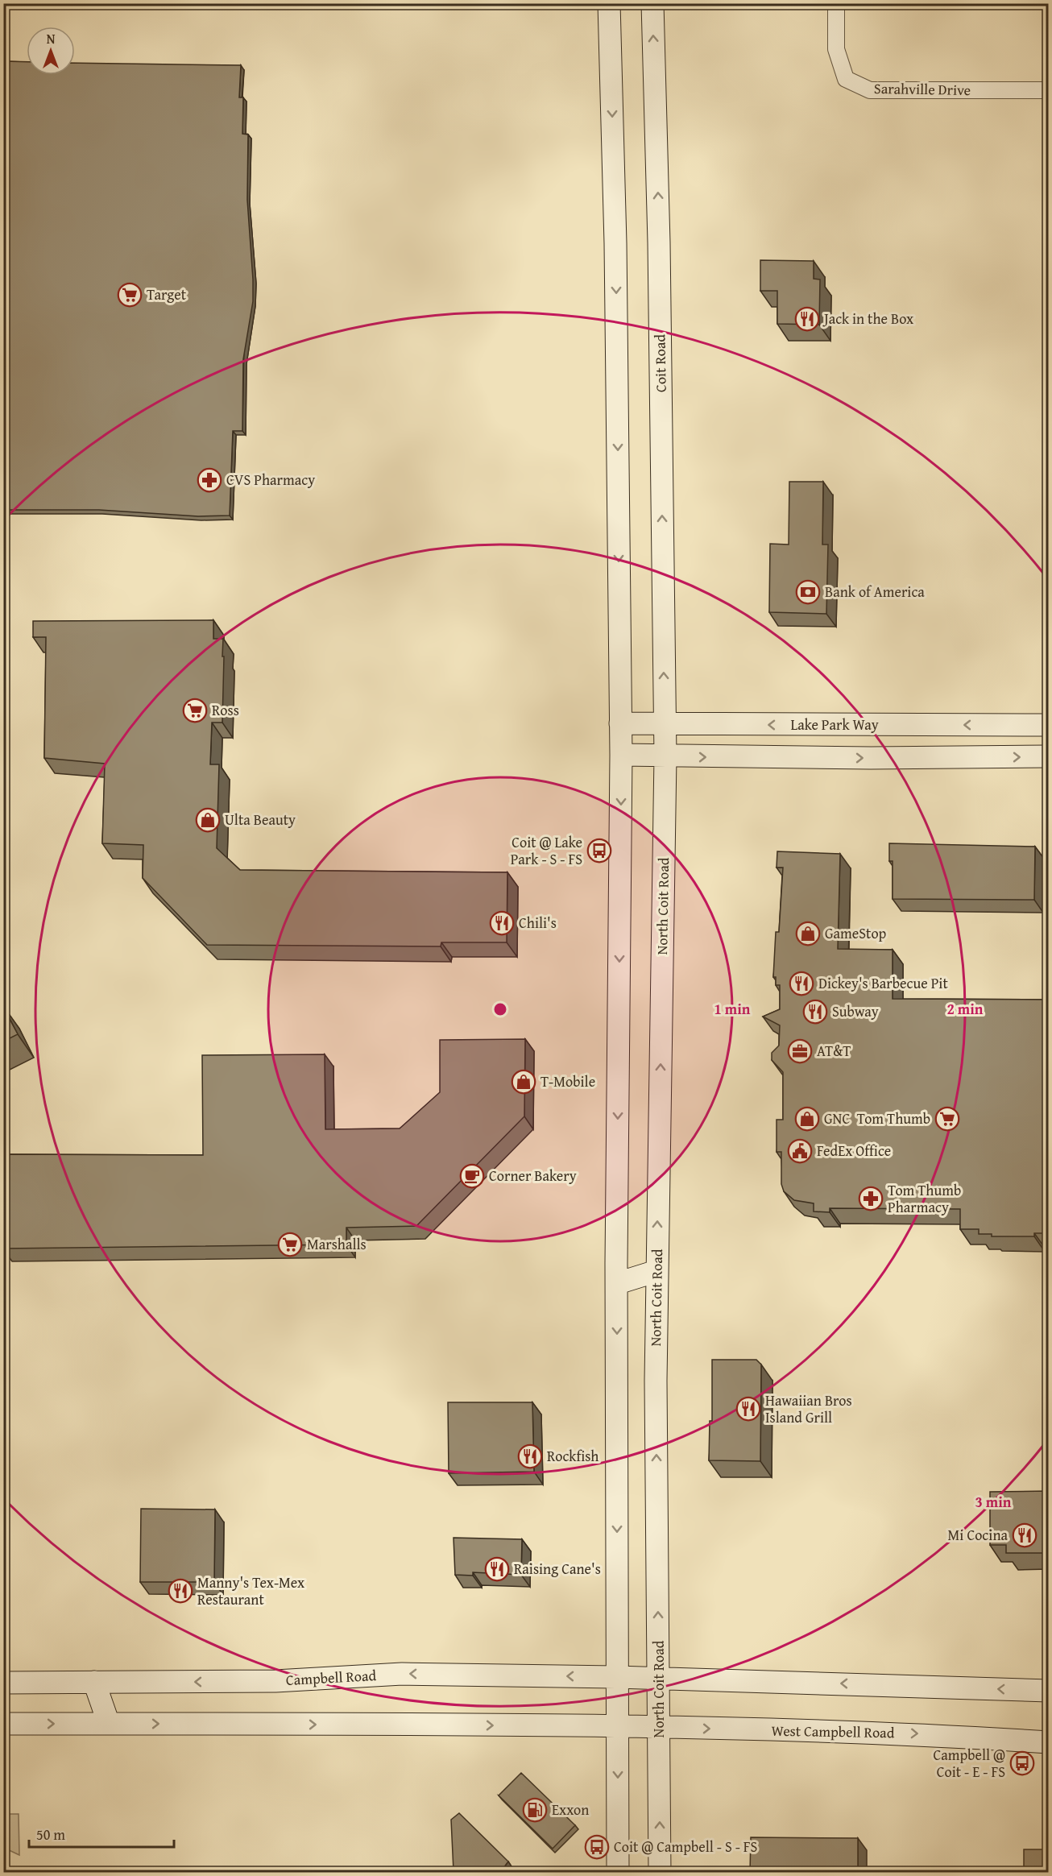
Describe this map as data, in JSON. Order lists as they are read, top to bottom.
{
  "streets": {
    "main road": [
      "Coit Road",
      "Lake Park Way",
      "North Coit Road",
      "Campbell Road",
      "West Campbell Road"
    ],
    "street": ["Sarahville Drive"]
  },
  "crossings": [
    ["Coit Road", "Lake Park Way"],
    ["Coit Road", "North Coit Road"],
    ["Lake Park Way", "North Coit Road"],
    ["North Coit Road", "Campbell Road"],
    ["North Coit Road", "West Campbell Road"]
  ],
  "places": {
    "supermarket": [
      "Target",
      "Ross",
      "Tom Thumb",
      "Marshalls"
    ],
    "restaurant": [
      "Jack in the Box",
      "Chili's",
      "Dickey's Barbecue Pit",
      "Subway",
      "Hawaiian Bros Island Grill",
      "Rockfish",
      "Mi Cocina",
      "Raising Cane's",
      "Manny's Tex-Mex Restaurant"
    ],
    "pharmacy": ["CVS Pharmacy", "Tom Thumb Pharmacy"],
    "bank": ["Bank of America"],
    "shop": [
      "Ulta Beauty",
      "GameStop",
      "T-Mobile",
      "GNC"
    ],
    "bus stop": ["Coit @ Lake Park - S - FS", "Campbell @ Coit - E - FS", "Coit @ Campbell - S - FS"],
    "office": ["AT&T"],
    "public building": ["FedEx Office"],
    "cafe": ["Corner Bakery"],
    "fuel station": ["Exxon"]
  },
  "scale_bar": "50 m",
  "north": "top",
  "rings": ["1 min", "2 min", "3 min"]
}
